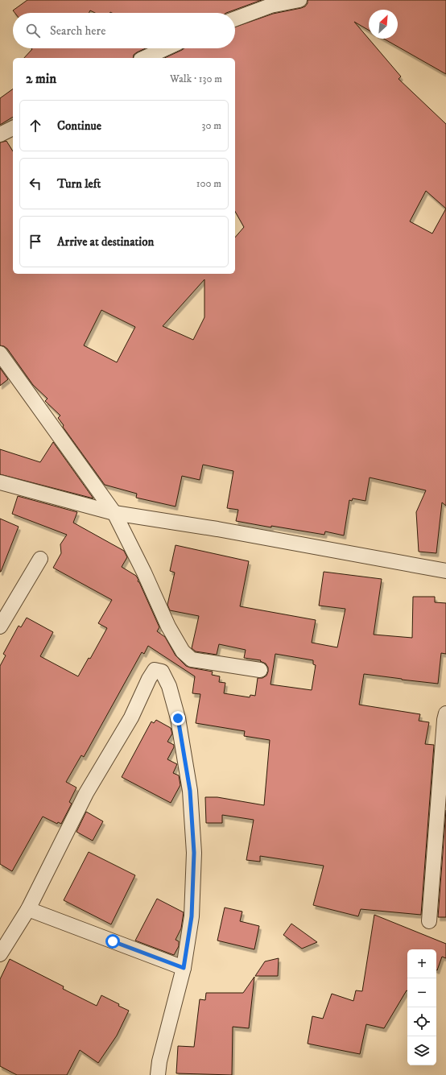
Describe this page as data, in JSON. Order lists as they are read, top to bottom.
{
  "north": "top right",
  "page": {
    "search": "Search here",
    "heading": ["2 min", "Walk · 130 m"],
    "list": [
      ["Continue", "30 m"],
      ["Turn left", "100 m"],
      "Arrive at destination"
    ],
    "map_buttons": ["+", "−"]
  }
}
